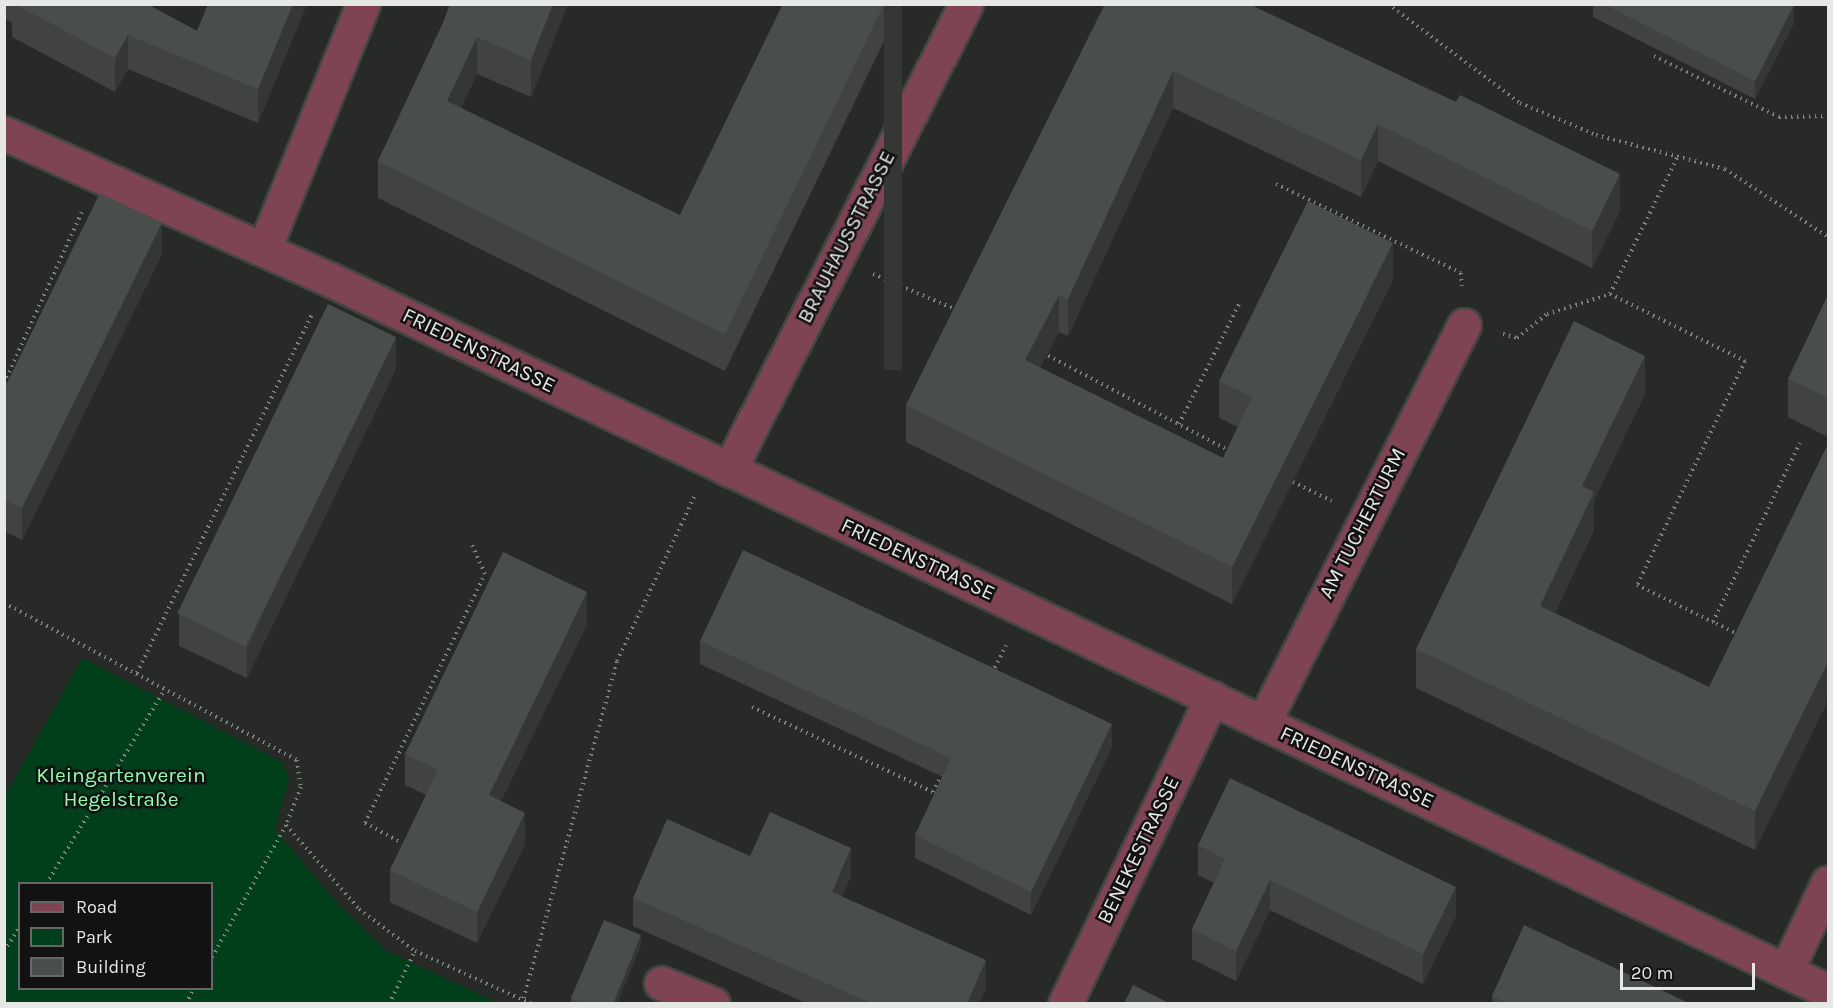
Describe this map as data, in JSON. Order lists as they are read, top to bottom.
{
  "streets": {
    "street": [
      "BRAUHAUSSTRASSE",
      "FRIEDENSTRASSE",
      "AM TUCHERTURM",
      "BENEKESTRASSE"
    ]
  },
  "crossings": [
    ["BRAUHAUSSTRASSE", "FRIEDENSTRASSE"],
    ["FRIEDENSTRASSE", "AM TUCHERTURM"],
    ["FRIEDENSTRASSE", "BENEKESTRASSE"]
  ],
  "parks": ["Kleingartenverein Hegelstraße"],
  "legend": ["Road", "Park", "Building"],
  "scale_bar": "20 m"
}
